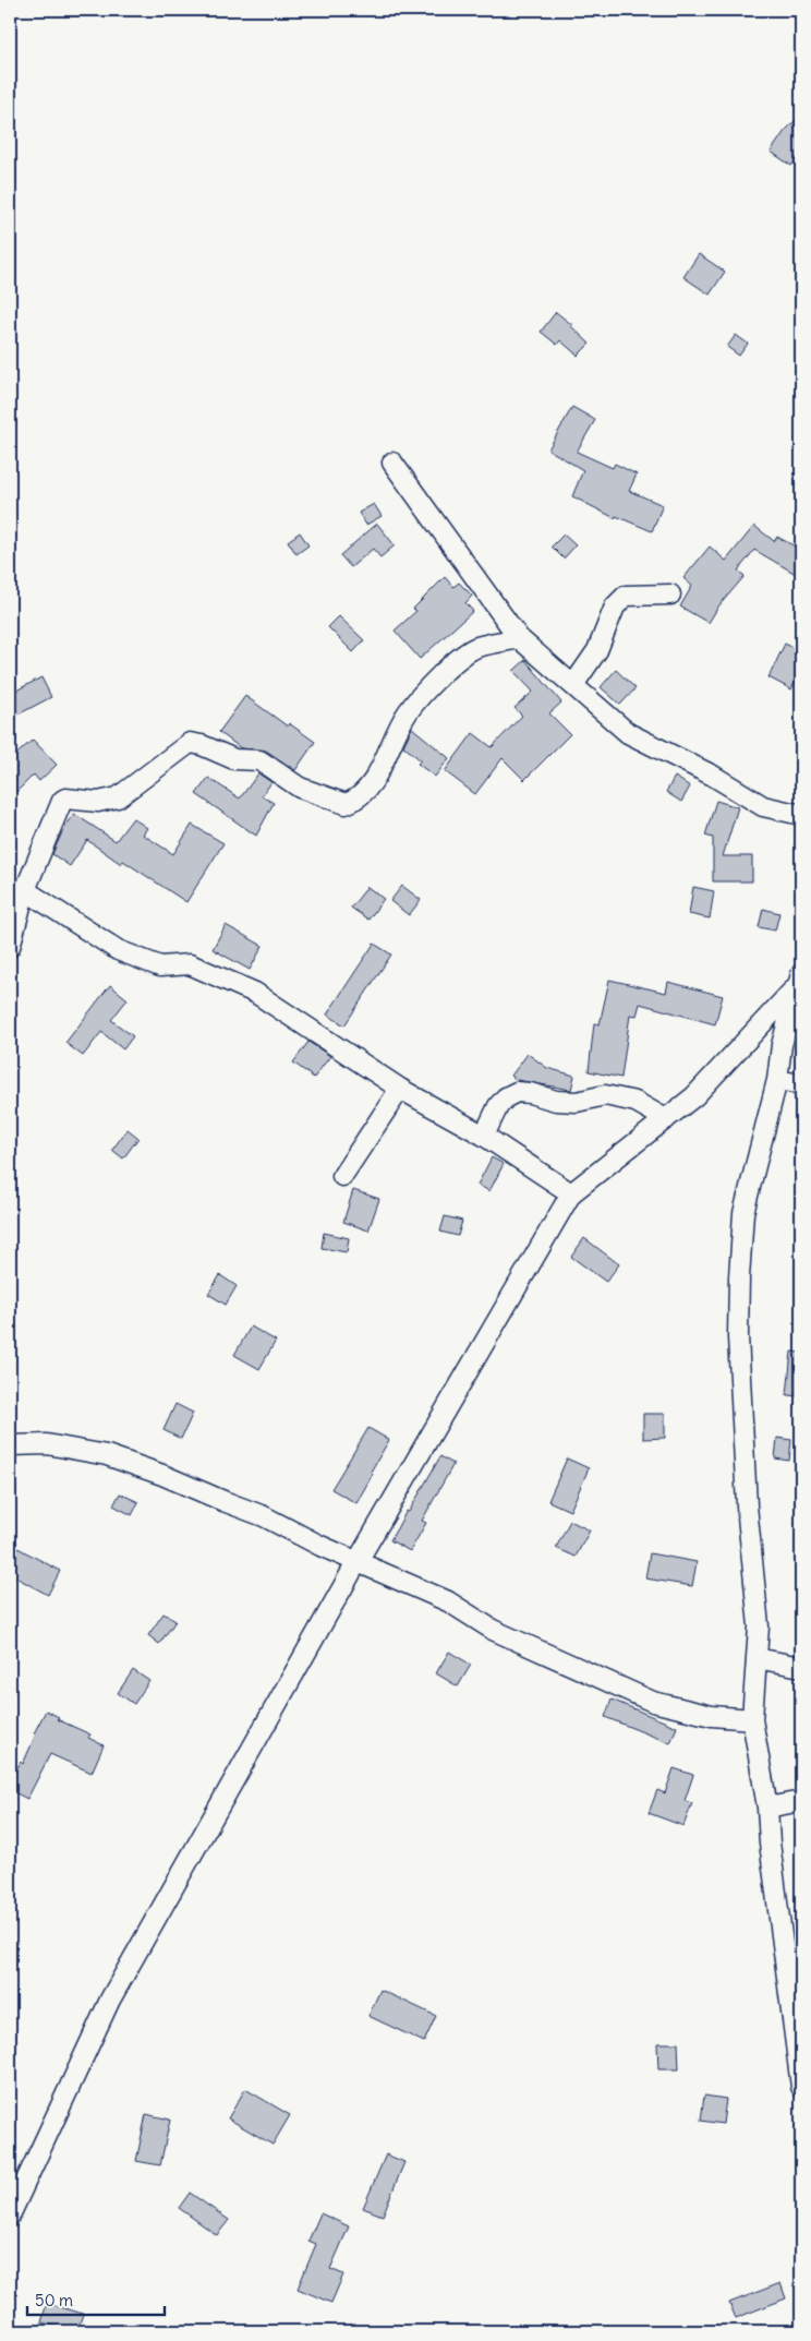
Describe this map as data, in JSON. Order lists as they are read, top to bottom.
{
  "scale_bar": "50 m"
}
